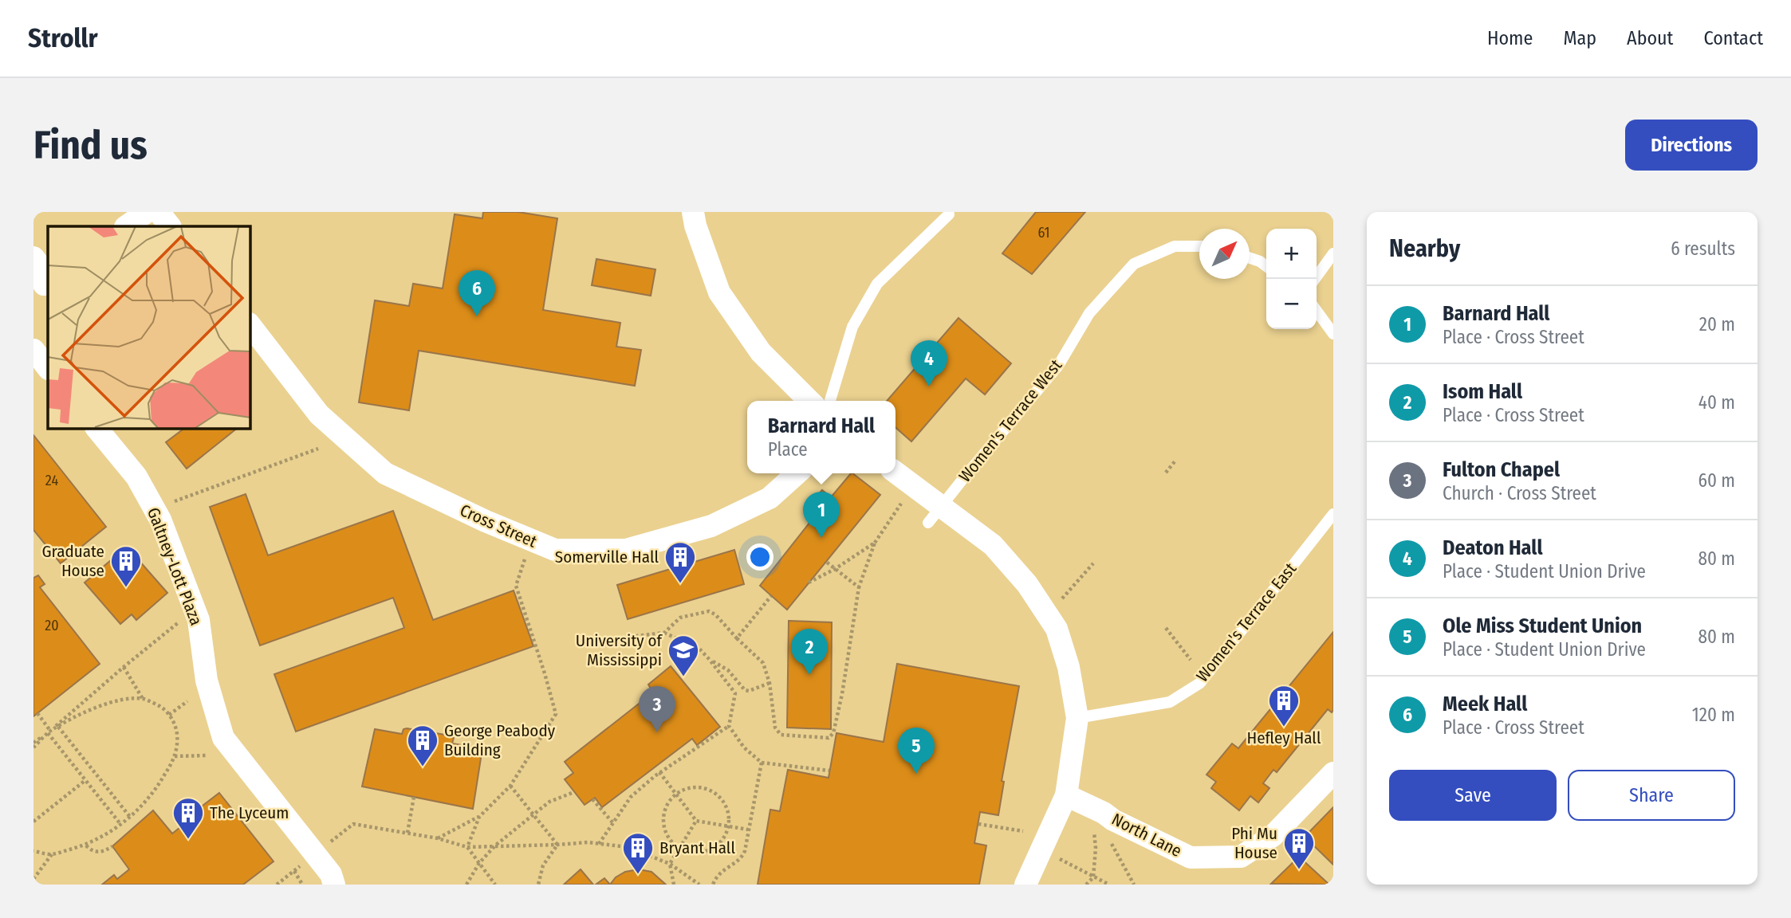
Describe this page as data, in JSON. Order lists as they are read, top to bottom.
{
  "streets": {
    "street": ["Cross Street", "Galtney-Lott Plaza", "North Lane"],
    "lane": ["Women's Terrace West", "Women's Terrace East"]
  },
  "places": {
    "building": [
      "Somerville Hall",
      "Graduate House",
      "Hefley Hall",
      "George Peabody Building",
      "The Lyceum",
      "Phi Mu House",
      "Bryant Hall"
    ],
    "school or university": ["University of Mississippi"]
  },
  "house_numbers": ["61", "24", "20"],
  "north": "top right",
  "page": {
    "header": "Strollr",
    "nav": [
      "Home",
      "Map",
      "About",
      "Contact"
    ],
    "buttons": [
      "Directions",
      ["Save", "Share"]
    ],
    "title": "Find us",
    "heading": ["Nearby", "6 results"],
    "map_buttons": ["+", "−"],
    "pins": [
      "6",
      "4",
      "1",
      "2",
      "3",
      "5"
    ],
    "list": [
      {
        "mark": "1",
        "name": "Barnard Hall",
        "note": "Place · Cross Street",
        "value": "20 m"
      },
      {
        "mark": "2",
        "name": "Isom Hall",
        "note": "Place · Cross Street",
        "value": "40 m"
      },
      {
        "mark": "3",
        "name": "Fulton Chapel",
        "note": "Church · Cross Street",
        "value": "60 m"
      },
      {
        "mark": "4",
        "name": "Deaton Hall",
        "note": "Place · Student Union Drive",
        "value": "80 m"
      },
      {
        "mark": "5",
        "name": "Ole Miss Student Union",
        "note": "Place · Student Union Drive",
        "value": "80 m"
      },
      {
        "mark": "6",
        "name": "Meek Hall",
        "note": "Place · Cross Street",
        "value": "120 m"
      }
    ],
    "popup": ["Barnard Hall", "Place"]
  }
}
